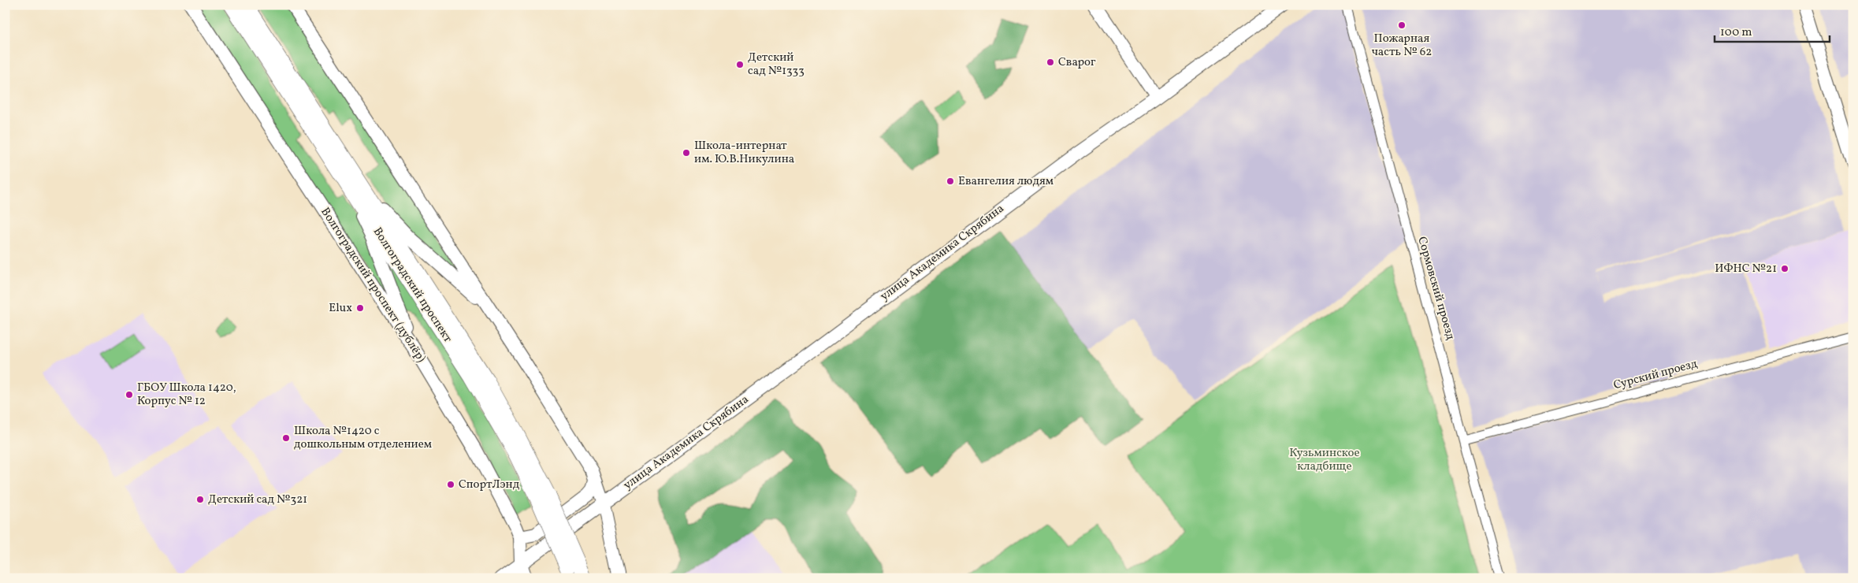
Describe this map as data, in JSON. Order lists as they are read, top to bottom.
{
  "streets": {
    "main road": ["улица Академика Скрябина", "Волгоградский проспект (дублёр)", "Волгоградский проспект"],
    "street": ["Сормовский проезд", "Сурский проезд"]
  },
  "crossings": [
    ["улица Академика Скрябина", "Волгоградский проспект (дублёр)"],
    ["Сормовский проезд", "Сурский проезд"]
  ],
  "parks": ["Кузьминское кладбище"],
  "places": [
    "Пожарная часть № 62",
    "Сварог",
    "Детский сад №1333",
    "Школа-интернат им. Ю.В.Никулина",
    "Евангелия людям",
    "ИФНС №21",
    "Elux",
    "ГБОУ Школа 1420, Корпус № 12",
    "Школа №1420 с дошкольным отделением",
    "СпортЛэнд",
    "Детский сад №321"
  ],
  "scale_bar": "100 m"
}
